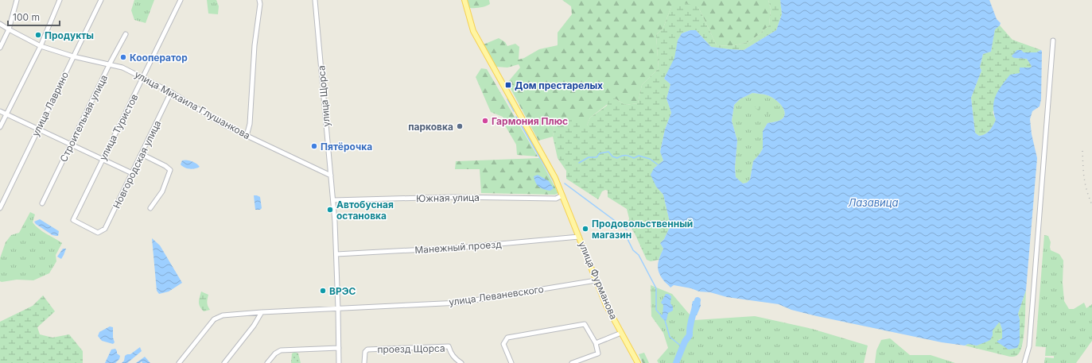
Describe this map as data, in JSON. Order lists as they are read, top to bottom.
{
  "streets": {
    "main road": ["улица Фурманова"],
    "street": [
      "улица Щорса",
      "улица Лаврино",
      "улица Михаила Глушанкова",
      "Строительная улица",
      "улица Туристов",
      "Новгородская улица",
      "Южная улица",
      "Манежный проезд",
      "улица Леваневского",
      "проезд Щорса"
    ]
  },
  "crossings": [
    ["улица Щорса", "улица Михаила Глушанкова"],
    ["улица Щорса", "Южная улица"],
    ["улица Щорса", "Манежный проезд"],
    ["улица Щорса", "улица Леваневского"],
    ["улица Лаврино", "улица Михаила Глушанкова"],
    ["улица Михаила Глушанкова", "Строительная улица"],
    ["улица Михаила Глушанкова", "улица Туристов"],
    ["улица Михаила Глушанкова", "Новгородская улица"],
    ["улица Туристов", "Новгородская улица"],
    ["Южная улица", "улица Фурманова"],
    ["Манежный проезд", "улица Фурманова"],
    ["улица Фурманова", "улица Леваневского"]
  ],
  "water": ["Лазавица"],
  "places": {
    "other": [
      "Продукты",
      "Кооператор",
      "Гармония Плюс",
      "парковка",
      "Пятёрочка",
      "Автобусная остановка",
      "Продовольственный магазин",
      "ВРЭС"
    ],
    "transit": ["Дом престарелых"]
  },
  "scale_bar": "100 m"
}
